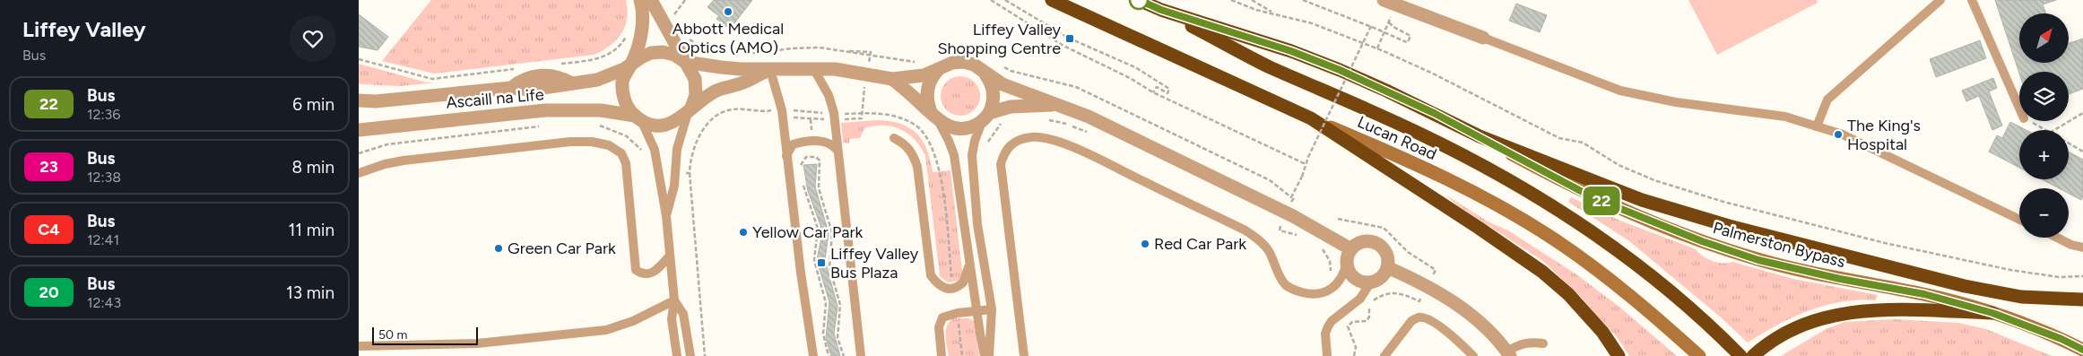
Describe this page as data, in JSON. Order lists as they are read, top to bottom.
{
  "streets": {
    "highway": ["Lucan Road"],
    "main road": ["Palmerston Bypass"],
    "street": ["Ascaill na Life"]
  },
  "places": {
    "other": [
      "Abbott Medical Optics (AMO)",
      "The King's Hospital",
      "Yellow Car Park",
      "Red Car Park",
      "Green Car Park"
    ],
    "transit": ["Liffey Valley Shopping Centre", "Liffey Valley Bus Plaza"]
  },
  "lines": ["bus line 22"],
  "scale_bar": "50 m",
  "north": "top right",
  "page": {
    "heading": ["Liffey Valley", "Bus"],
    "on_map": "22",
    "map_buttons": ["+", "−"],
    "list": [
      {
        "mark": "22",
        "name": "Bus",
        "note": "12:36",
        "value": "6 min"
      },
      {
        "mark": "23",
        "name": "Bus",
        "note": "12:38",
        "value": "8 min"
      },
      {
        "mark": "C4",
        "name": "Bus",
        "note": "12:41",
        "value": "11 min"
      },
      {
        "mark": "20",
        "name": "Bus",
        "note": "12:43",
        "value": "13 min"
      }
    ],
    "scale": "50 m"
  }
}
